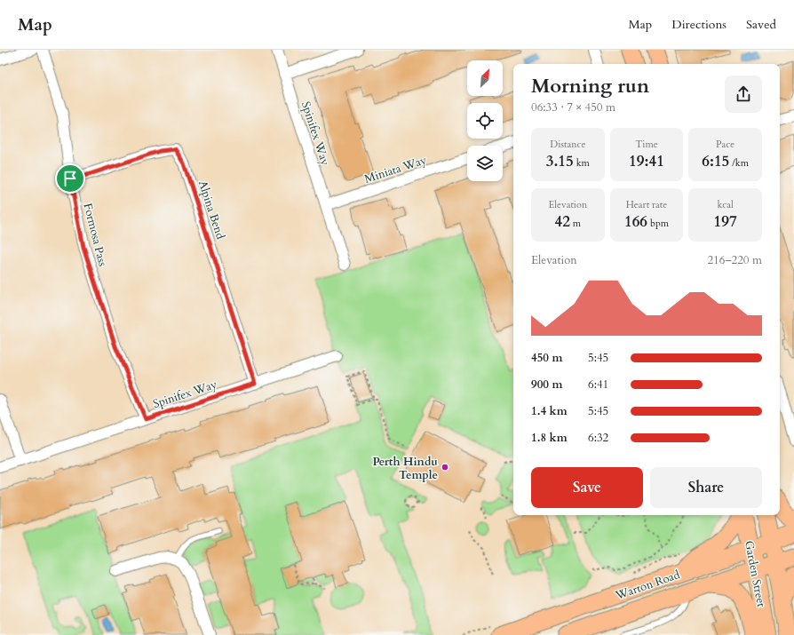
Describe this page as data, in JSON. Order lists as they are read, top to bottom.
{
  "streets": {
    "main road": ["Garden Street", "Warton Road"],
    "street": [
      "Spinifex Way",
      "Miniata Way",
      "Alpina Bend",
      "Formosa Pass"
    ]
  },
  "crossings": [
    ["Spinifex Way", "Miniata Way"],
    ["Spinifex Way", "Alpina Bend"],
    ["Spinifex Way", "Formosa Pass"],
    ["Alpina Bend", "Formosa Pass"],
    ["Garden Street", "Warton Road"]
  ],
  "places": ["Perth Hindu Temple"],
  "north": "top right",
  "page": {
    "header": "Map",
    "nav": ["Map", "Directions", "Saved"],
    "heading": ["Morning run", "06:33 · 7 × 450 m"],
    "stats": [
      ["Distance", "3.15 km"],
      ["Time", "19:41"],
      ["Pace", "6:15 /km"],
      ["Elevation", "42 m"],
      ["Heart rate", "166 bpm"],
      ["kcal", "197"]
    ],
    "chart": ["Elevation", "216–220 m"],
    "list": [
      {
        "name": "450 m",
        "note": "5:45"
      },
      {
        "name": "900 m",
        "note": "6:41"
      },
      {
        "name": "1.4 km",
        "note": "5:45"
      },
      {
        "name": "1.8 km",
        "note": "6:32"
      }
    ],
    "buttons": ["Save", "Share"]
  }
}
